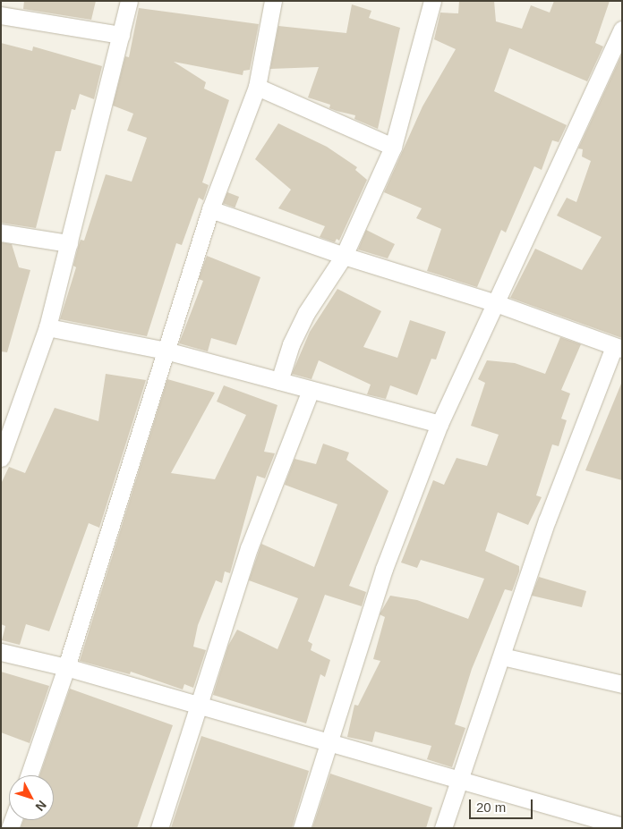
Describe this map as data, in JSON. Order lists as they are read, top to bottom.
{
  "scale_bar": "20 m",
  "north": "bottom right"
}
